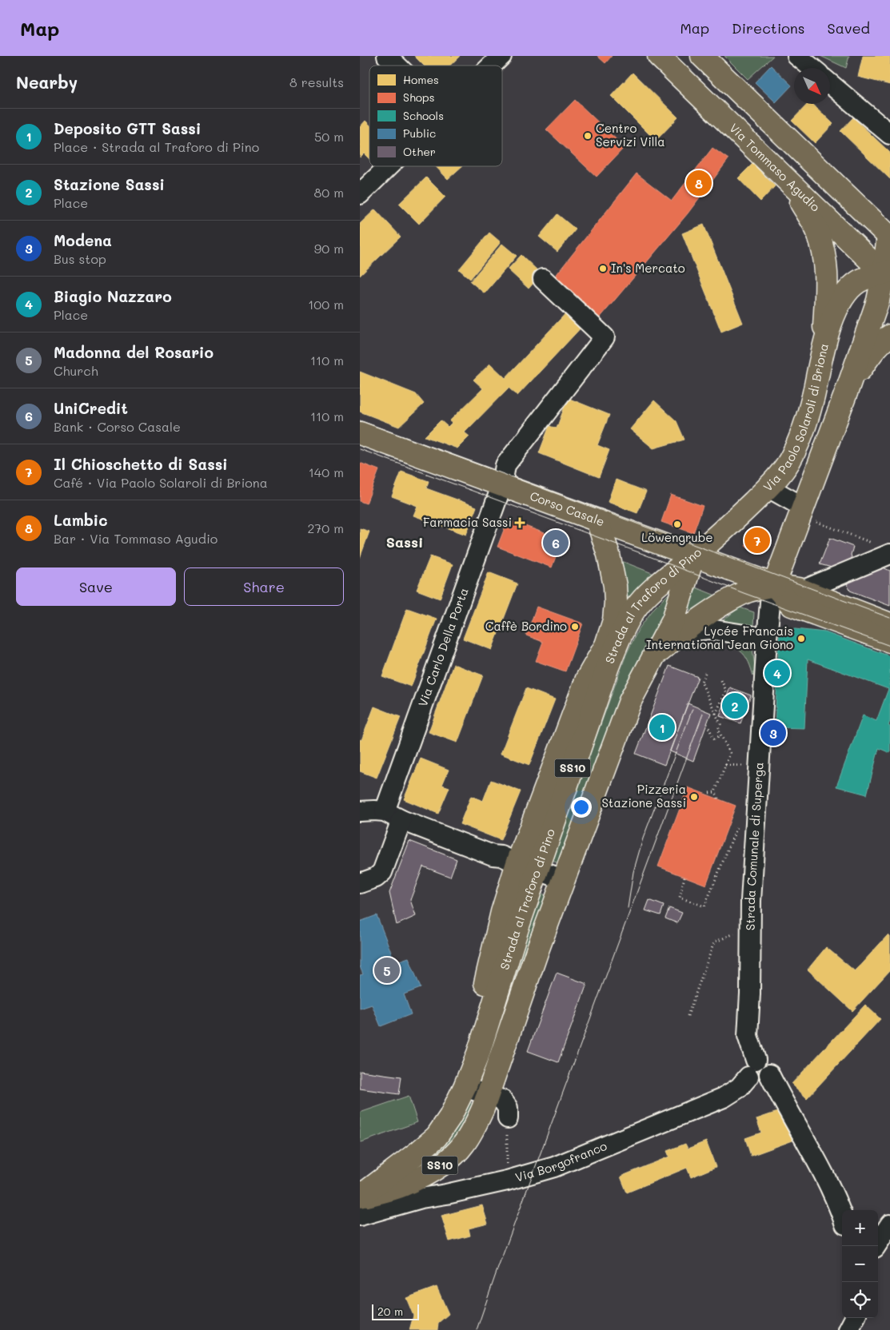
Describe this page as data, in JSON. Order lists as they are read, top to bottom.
{
  "streets": {
    "main road": [
      "Via Tommaso Agudio",
      "Via Paolo Solaroli di Briona",
      "Corso Casale",
      "Strada al Traforo di Pino",
      "SS10"
    ],
    "street": ["Via Carlo Della Porta", "Strada Comunale di Superga", "Via Borgofranco"]
  },
  "crossings": [
    ["Via Tommaso Agudio", "Via Paolo Solaroli di Briona"],
    ["Via Paolo Solaroli di Briona", "Corso Casale"],
    ["Via Paolo Solaroli di Briona", "Strada al Traforo di Pino"],
    ["Corso Casale", "Strada al Traforo di Pino"],
    ["Corso Casale", "Via Carlo Della Porta"],
    ["Corso Casale", "SS10"],
    ["Corso Casale", "Strada Comunale di Superga"],
    ["Strada al Traforo di Pino", "SS10"],
    ["Strada Comunale di Superga", "Via Borgofranco"]
  ],
  "districts": ["Sassi"],
  "places": {
    "other": [
      "Centro Servizi Villa",
      "In's Mercato",
      "Löwengrube",
      "Caffè Bordino",
      "Lycée Francais International Jean Giono",
      "Pizzeria Stazione Sassi"
    ],
    "health": ["Farmacia Sassi"]
  },
  "legend": [
    "Homes",
    "Shops",
    "Schools",
    "Public",
    "Other"
  ],
  "scale_bar": "20 m",
  "north": "bottom right",
  "page": {
    "header": "Map",
    "nav": ["Map", "Directions", "Saved"],
    "heading": ["Nearby", "8 results"],
    "list": [
      {
        "mark": "1",
        "name": "Deposito GTT Sassi",
        "note": "Place · Strada al Traforo di Pino",
        "value": "50 m"
      },
      {
        "mark": "2",
        "name": "Stazione Sassi",
        "note": "Place",
        "value": "80 m"
      },
      {
        "mark": "3",
        "name": "Modena",
        "note": "Bus stop",
        "value": "90 m"
      },
      {
        "mark": "4",
        "name": "Biagio Nazzaro",
        "note": "Place",
        "value": "100 m"
      },
      {
        "mark": "5",
        "name": "Madonna del Rosario",
        "note": "Church",
        "value": "110 m"
      },
      {
        "mark": "6",
        "name": "UniCredit",
        "note": "Bank · Corso Casale",
        "value": "110 m"
      },
      {
        "mark": "7",
        "name": "Il Chioschetto di Sassi",
        "note": "Café · Via Paolo Solaroli di Briona",
        "value": "140 m"
      },
      {
        "mark": "8",
        "name": "Lambic",
        "note": "Bar · Via Tommaso Agudio",
        "value": "270 m"
      }
    ],
    "pins": [
      "8",
      "7",
      "6",
      "4",
      "2",
      "1",
      "3",
      "5"
    ],
    "buttons": ["Save", "Share"],
    "map_buttons": ["+", "−"],
    "scale": "20 m"
  }
}
